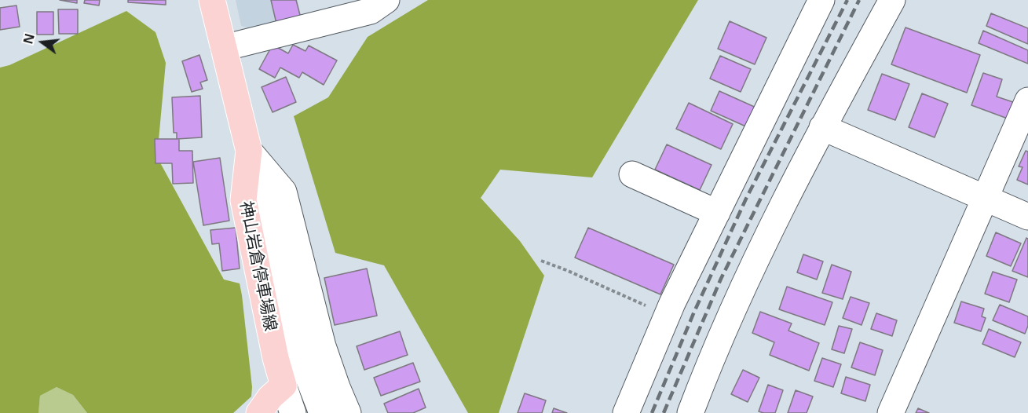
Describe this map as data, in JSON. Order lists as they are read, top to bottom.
{
  "streets": {
    "main road": ["神山岩倉停車場線"]
  },
  "north": "left"
}
